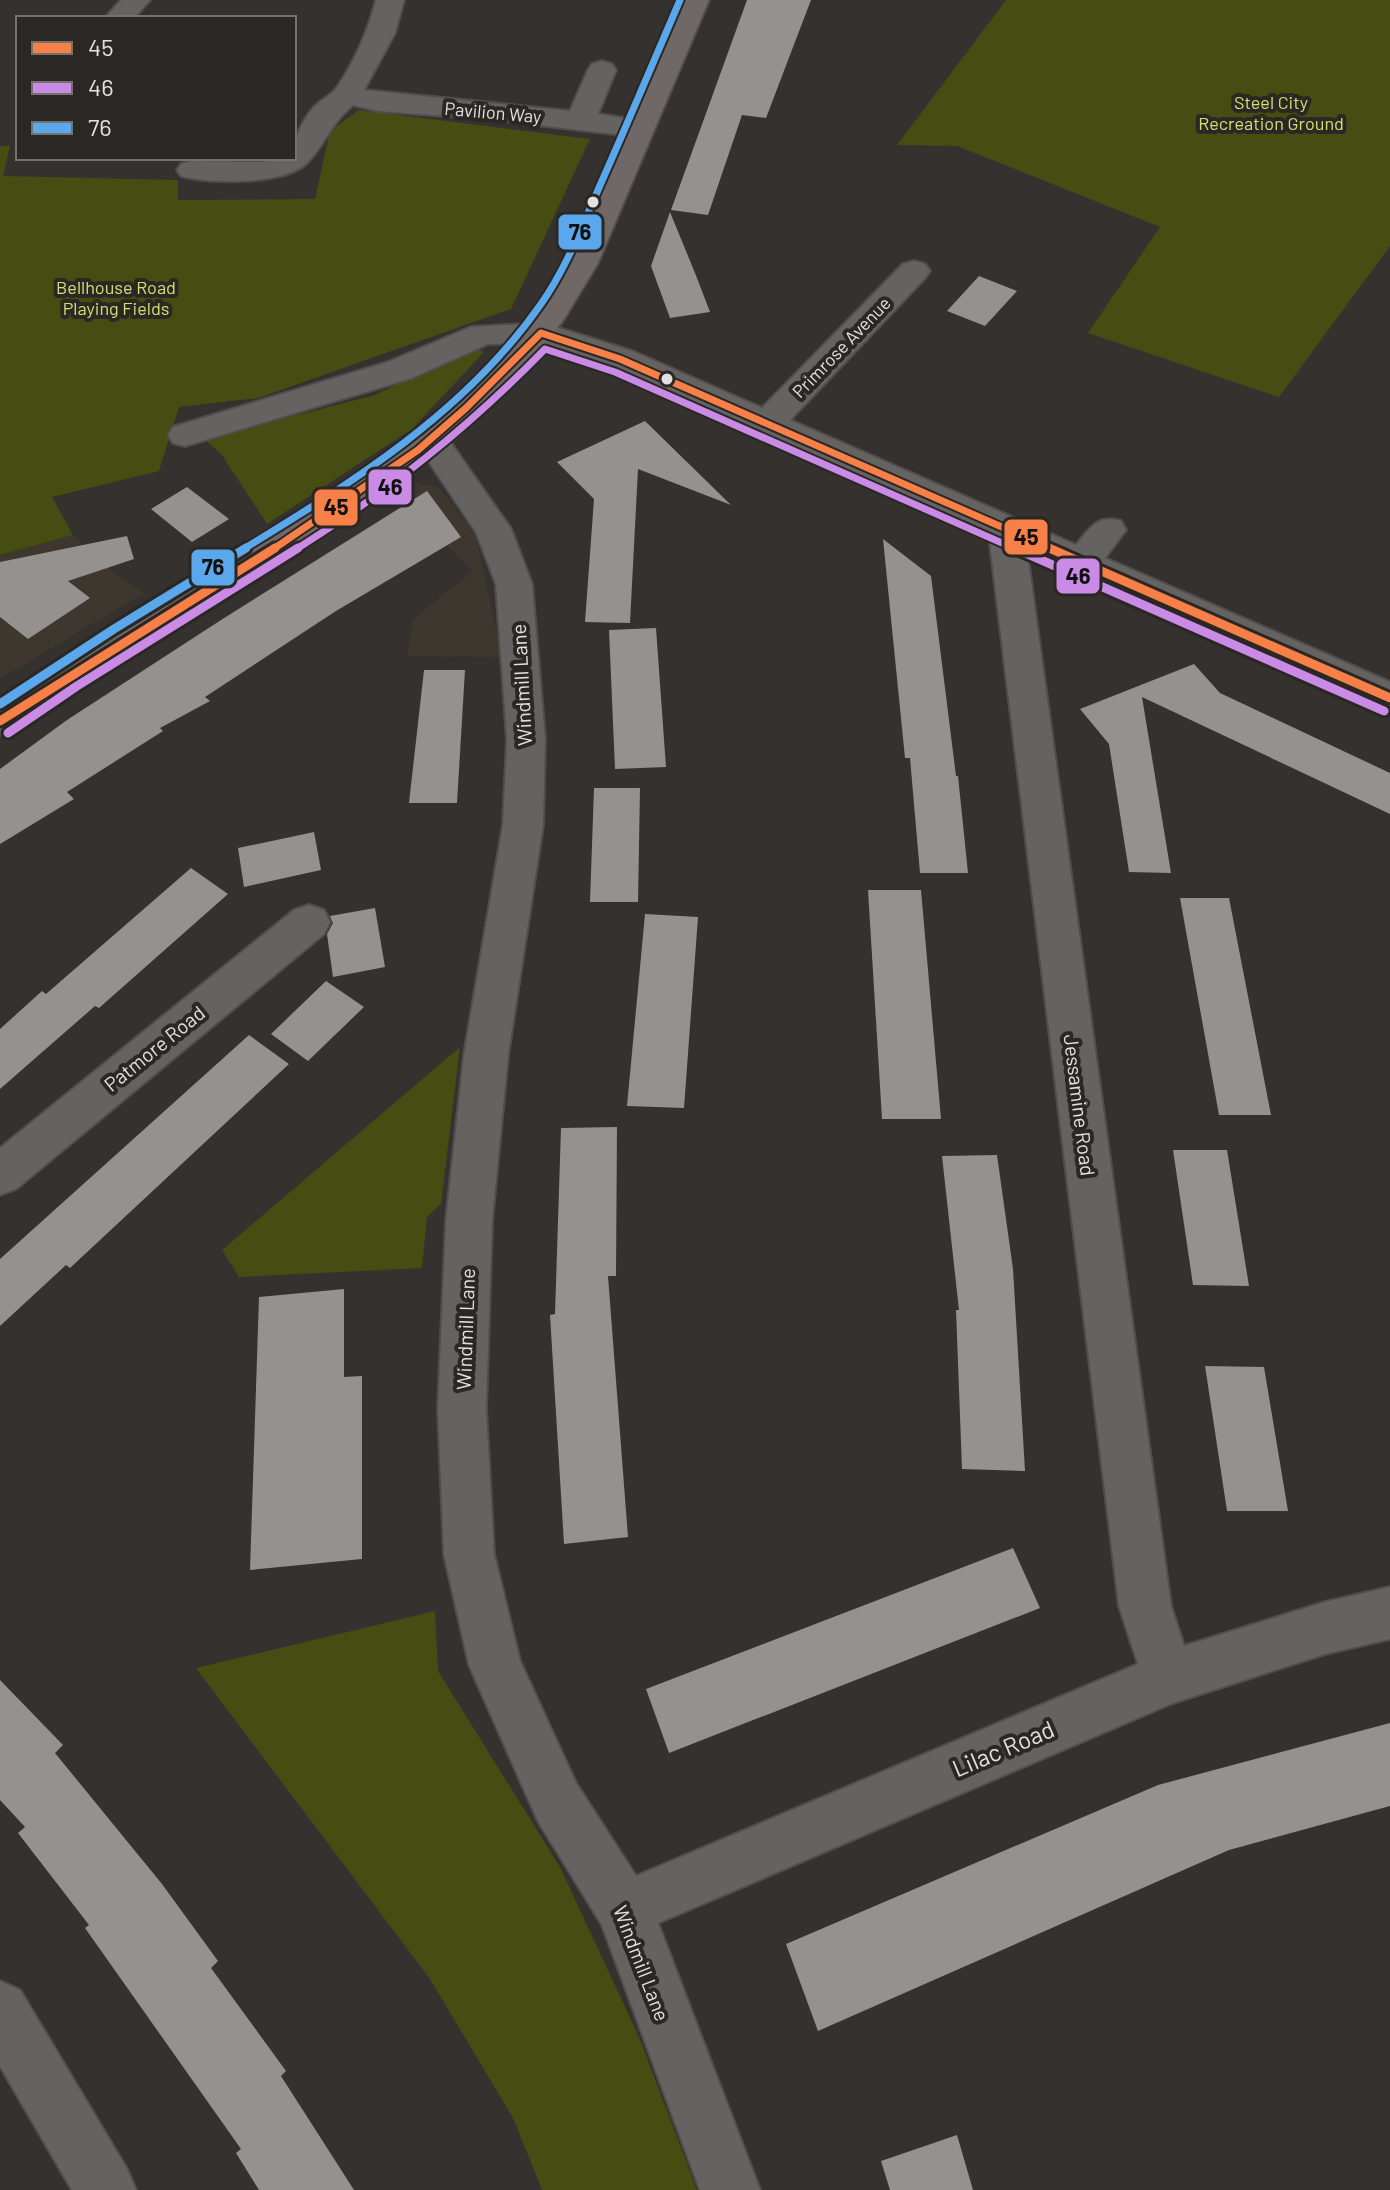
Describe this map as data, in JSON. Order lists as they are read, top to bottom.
{
  "streets": {
    "street": [
      "Pavilion Way",
      "Primrose Avenue",
      "Windmill Lane",
      "Patmore Road",
      "Jessamine Road",
      "Lilac Road"
    ]
  },
  "crossings": [
    ["Windmill Lane", "Lilac Road"],
    ["Jessamine Road", "Lilac Road"]
  ],
  "parks": ["Steel City Recreation Ground", "Bellhouse Road Playing Fields"],
  "lines": ["transit line 76", "transit line 45", "transit line 46"],
  "legend": ["45", "46", "76"]
}
